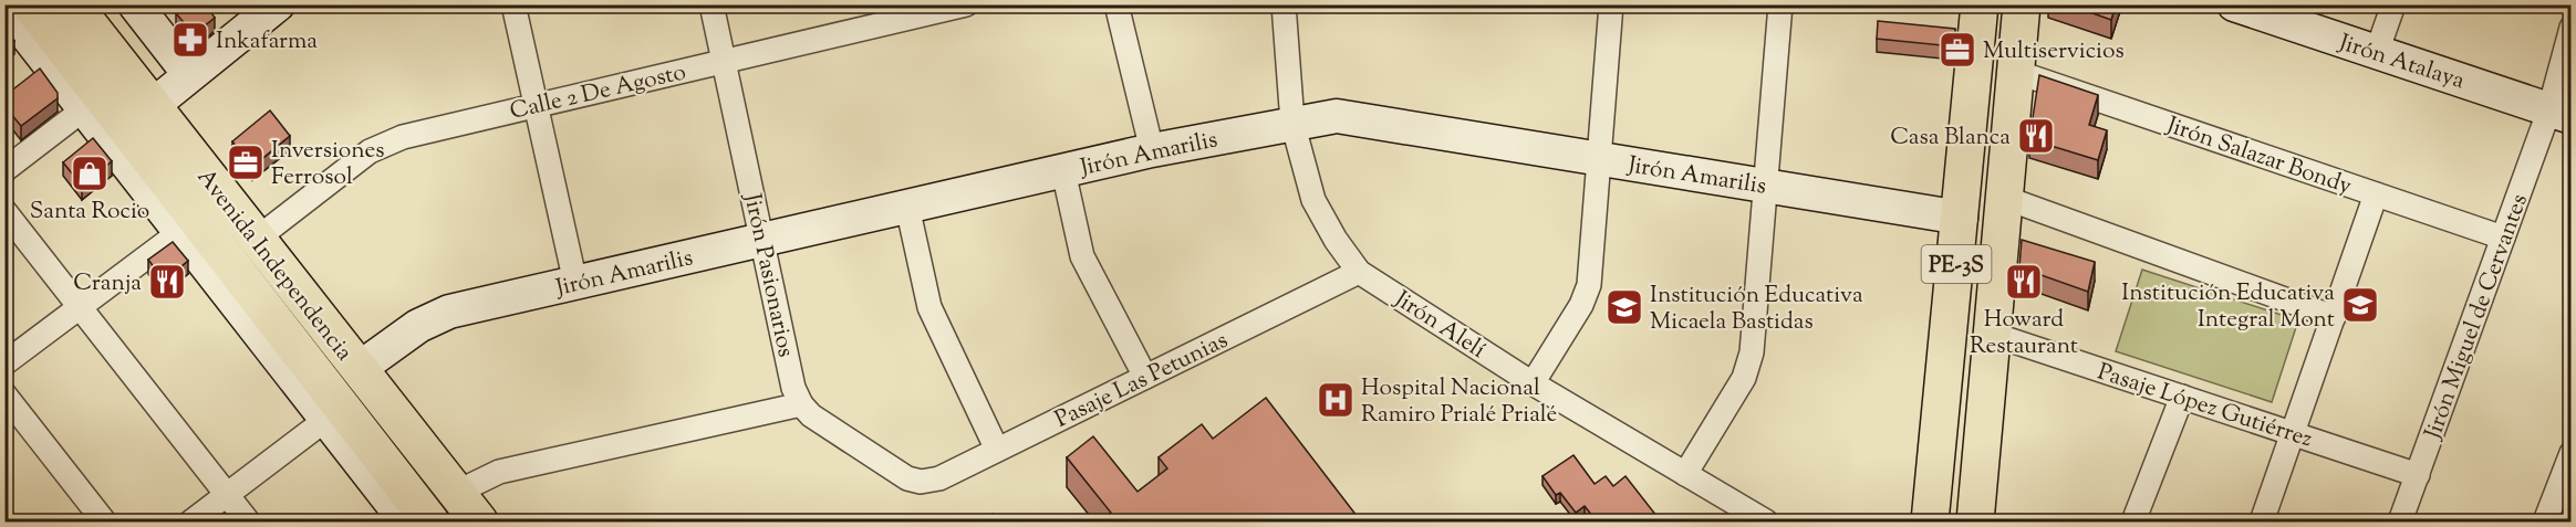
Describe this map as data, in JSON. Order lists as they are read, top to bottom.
{
  "streets": {
    "main road": ["Avenida Independencia", "PE-3S"],
    "street": [
      "Jirón Atalaya",
      "Calle 2 De Agosto",
      "Jirón Amarilis",
      "Jirón Salazar Bondy",
      "Jirón Pasionarios",
      "Jirón Miguel de Cervantes",
      "Jirón Alelí",
      "Pasaje Las Petunias",
      "Pasaje López Gutiérrez"
    ]
  },
  "crossings": [
    ["Jirón Atalaya", "Jirón Miguel de Cervantes"],
    ["Calle 2 De Agosto", "Avenida Independencia"],
    ["Calle 2 De Agosto", "Jirón Pasionarios"],
    ["Jirón Amarilis", "Avenida Independencia"],
    ["Jirón Amarilis", "PE-3S"],
    ["Jirón Amarilis", "Jirón Pasionarios"],
    ["Jirón Amarilis", "Jirón Alelí"],
    ["Jirón Salazar Bondy", "PE-3S"],
    ["Jirón Salazar Bondy", "Jirón Miguel de Cervantes"],
    ["PE-3S", "Pasaje López Gutiérrez"],
    ["Jirón Pasionarios", "Pasaje Las Petunias"],
    ["Jirón Miguel de Cervantes", "Pasaje López Gutiérrez"],
    ["Jirón Alelí", "Pasaje Las Petunias"]
  ],
  "places": {
    "pharmacy": ["Inkafarma"],
    "office": ["Multiservicios", "Inversiones Ferrosol"],
    "restaurant": ["Casa Blanca", "Cranja", "Howard Restaurant"],
    "shop": ["Santa Rocio"],
    "school or university": ["Institución Educativa Integral Mont", "Institución Educativa Micaela Bastidas"],
    "hospital": ["Hospital Nacional Ramiro Prialé Prialé"]
  }
}
